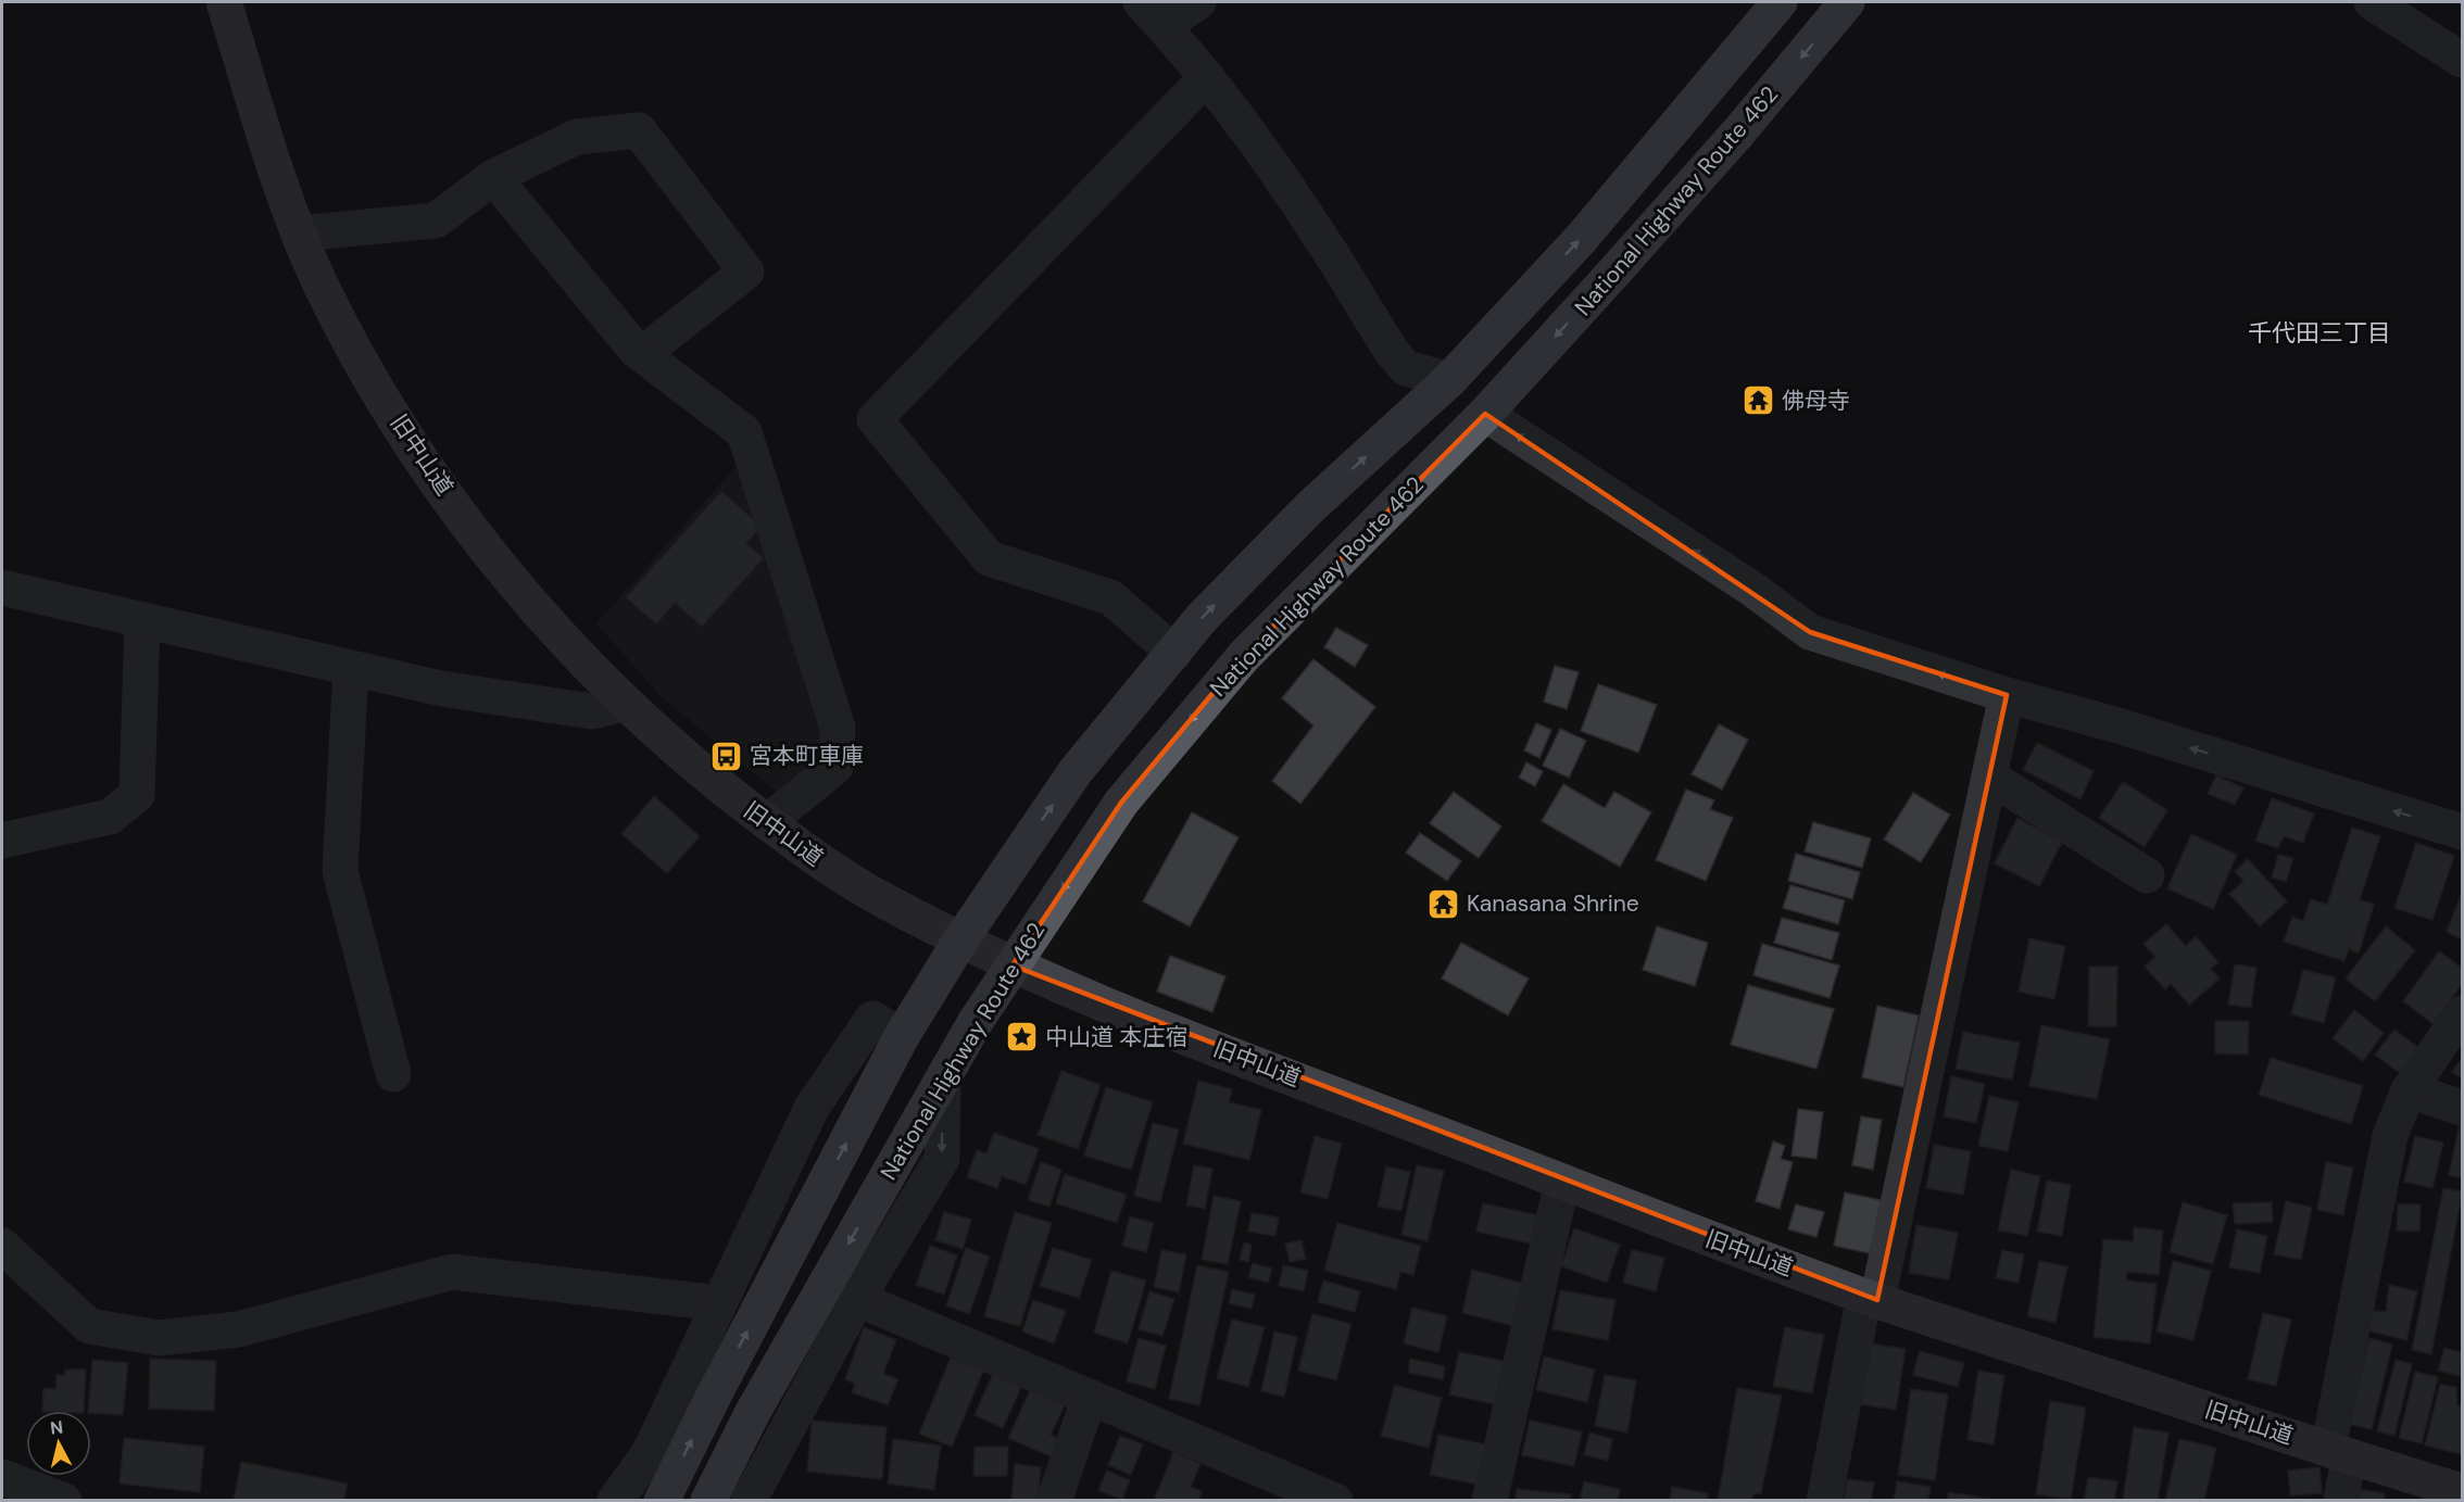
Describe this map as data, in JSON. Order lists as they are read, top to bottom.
{
  "streets": {
    "highway": ["National Highway Route 462"],
    "main road": ["旧中山道"]
  },
  "crossings": [
    ["National Highway Route 462", "旧中山道"]
  ],
  "districts": ["千代田三丁目"],
  "places": {
    "temple": ["佛母寺", "Kanasana Shrine"],
    "bus stop": ["宮本町車庫"],
    "place": ["中山道 本庄宿"]
  },
  "north": "top"
}
